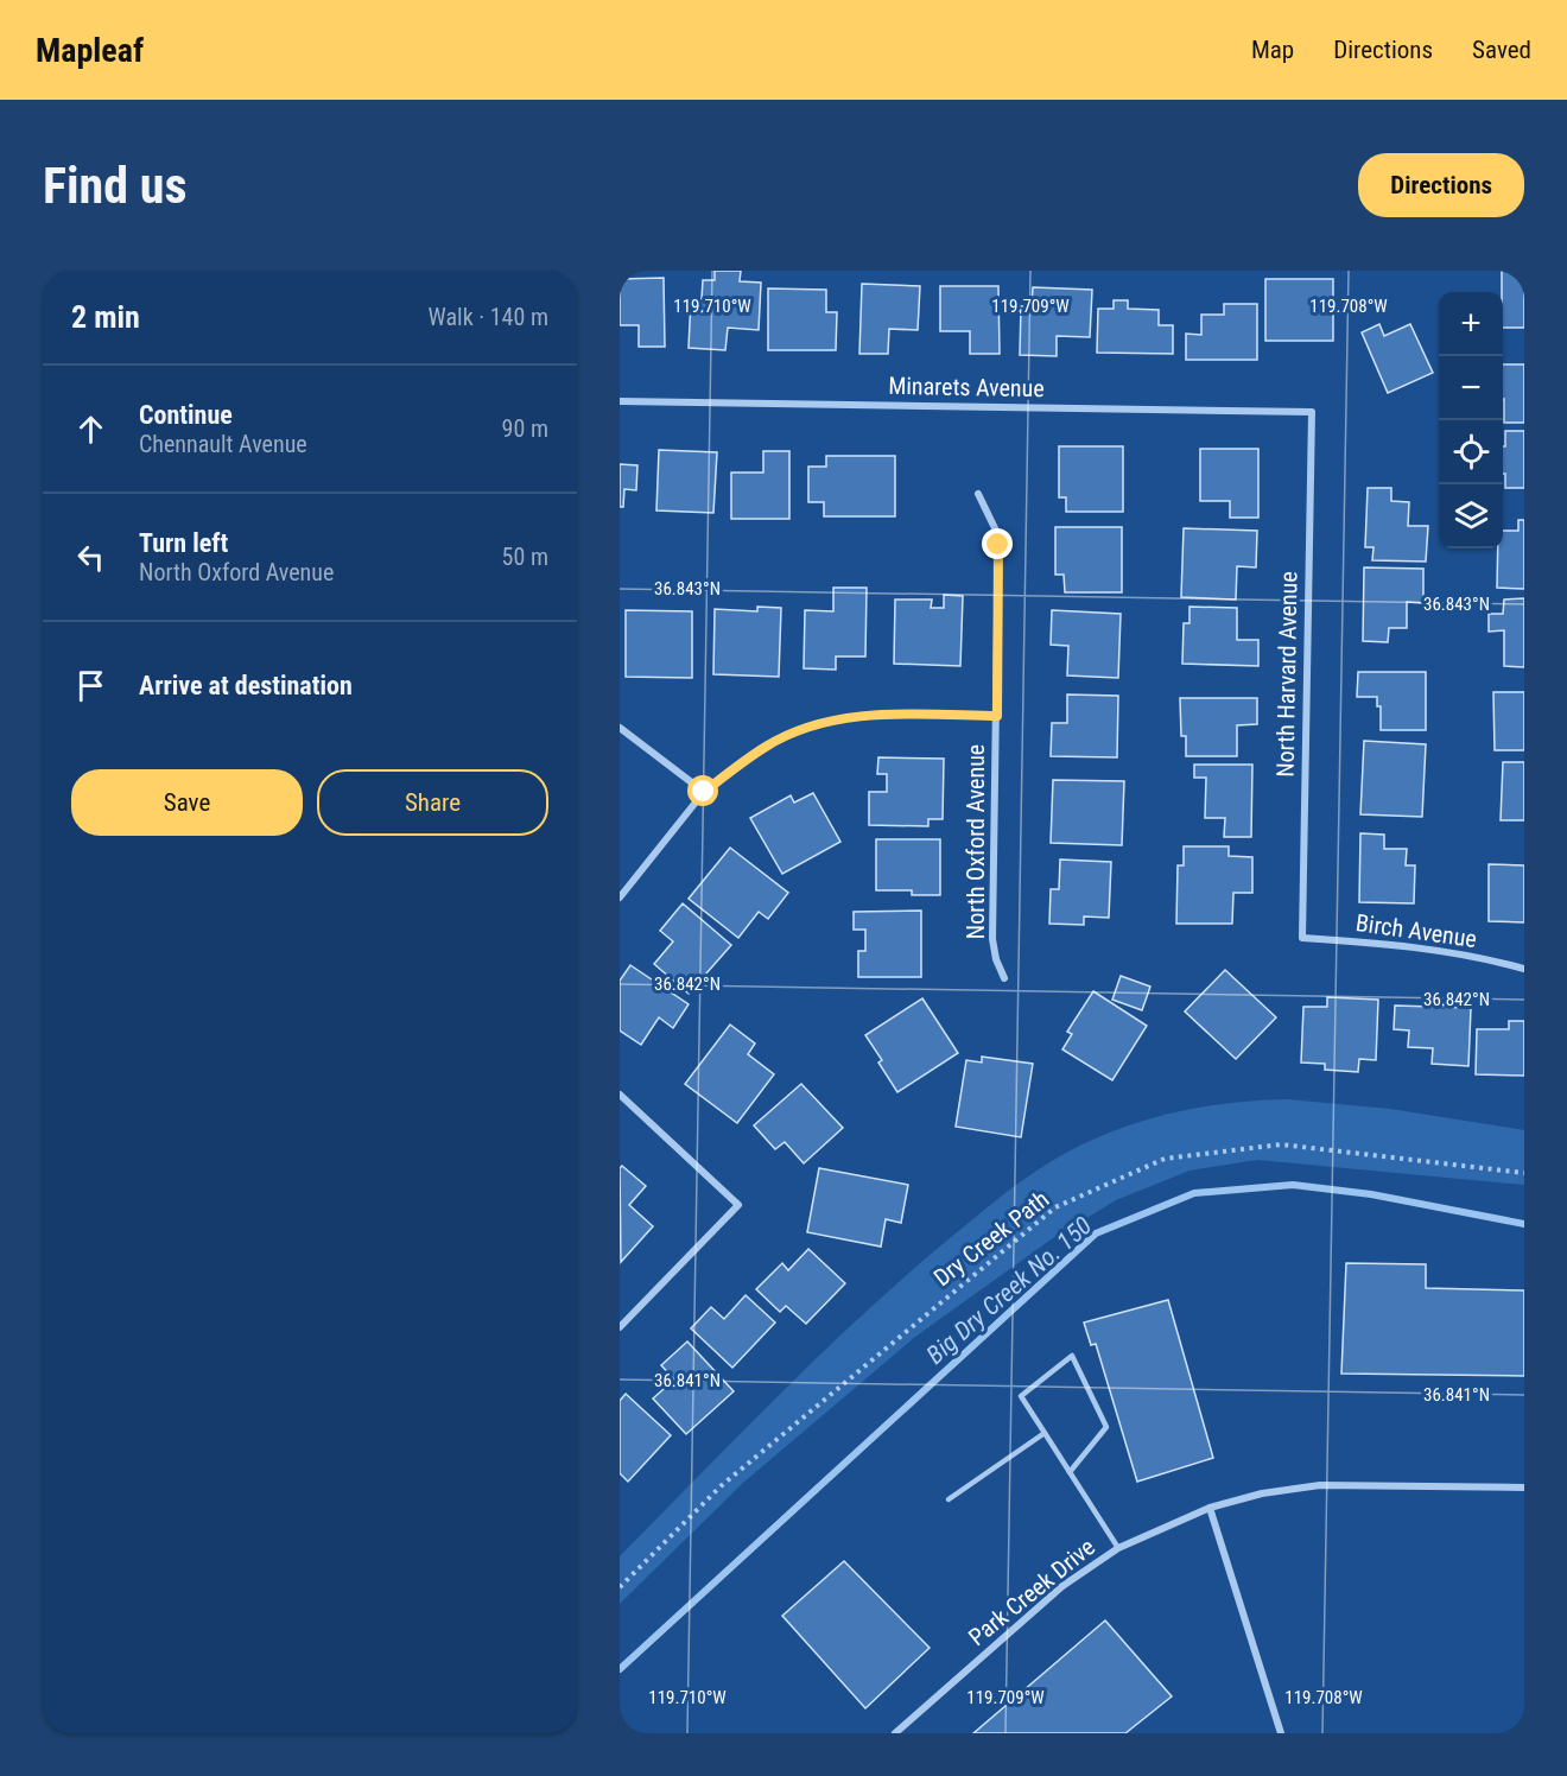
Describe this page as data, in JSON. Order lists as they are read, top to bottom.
{
  "streets": {
    "street": [
      "Minarets Avenue",
      "North Harvard Avenue",
      "North Oxford Avenue",
      "Birch Avenue",
      "Park Creek Drive"
    ],
    "path": ["Dry Creek Path"]
  },
  "crossings": [
    ["Minarets Avenue", "North Harvard Avenue"],
    ["North Harvard Avenue", "Birch Avenue"]
  ],
  "water": ["Big Dry Creek No. 150"],
  "page": {
    "header": "Mapleaf",
    "nav": ["Map", "Directions", "Saved"],
    "buttons": [
      "Directions",
      ["Save", "Share"]
    ],
    "title": "Find us",
    "heading": ["2 min", "Walk · 140 m"],
    "map_buttons": ["+", "−"],
    "list": [
      ["Continue", "Chennault Avenue", "90 m"],
      ["Turn left", "North Oxford Avenue", "50 m"],
      "Arrive at destination"
    ]
  },
  "coordinates": [
    "119.710°W",
    "119.709°W",
    "119.708°W",
    "36.843°N",
    "36.842°N",
    "36.841°N"
  ]
}
